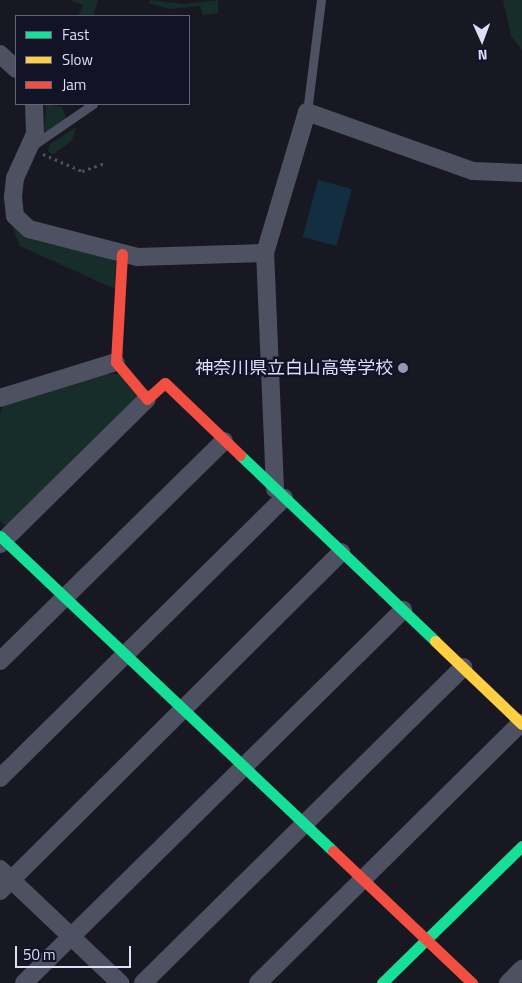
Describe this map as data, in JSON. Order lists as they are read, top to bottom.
{
  "places": ["神奈川県立白山高等学校"],
  "legend": ["Fast", "Slow", "Jam"],
  "scale_bar": "50 m",
  "north": "bottom"
}
